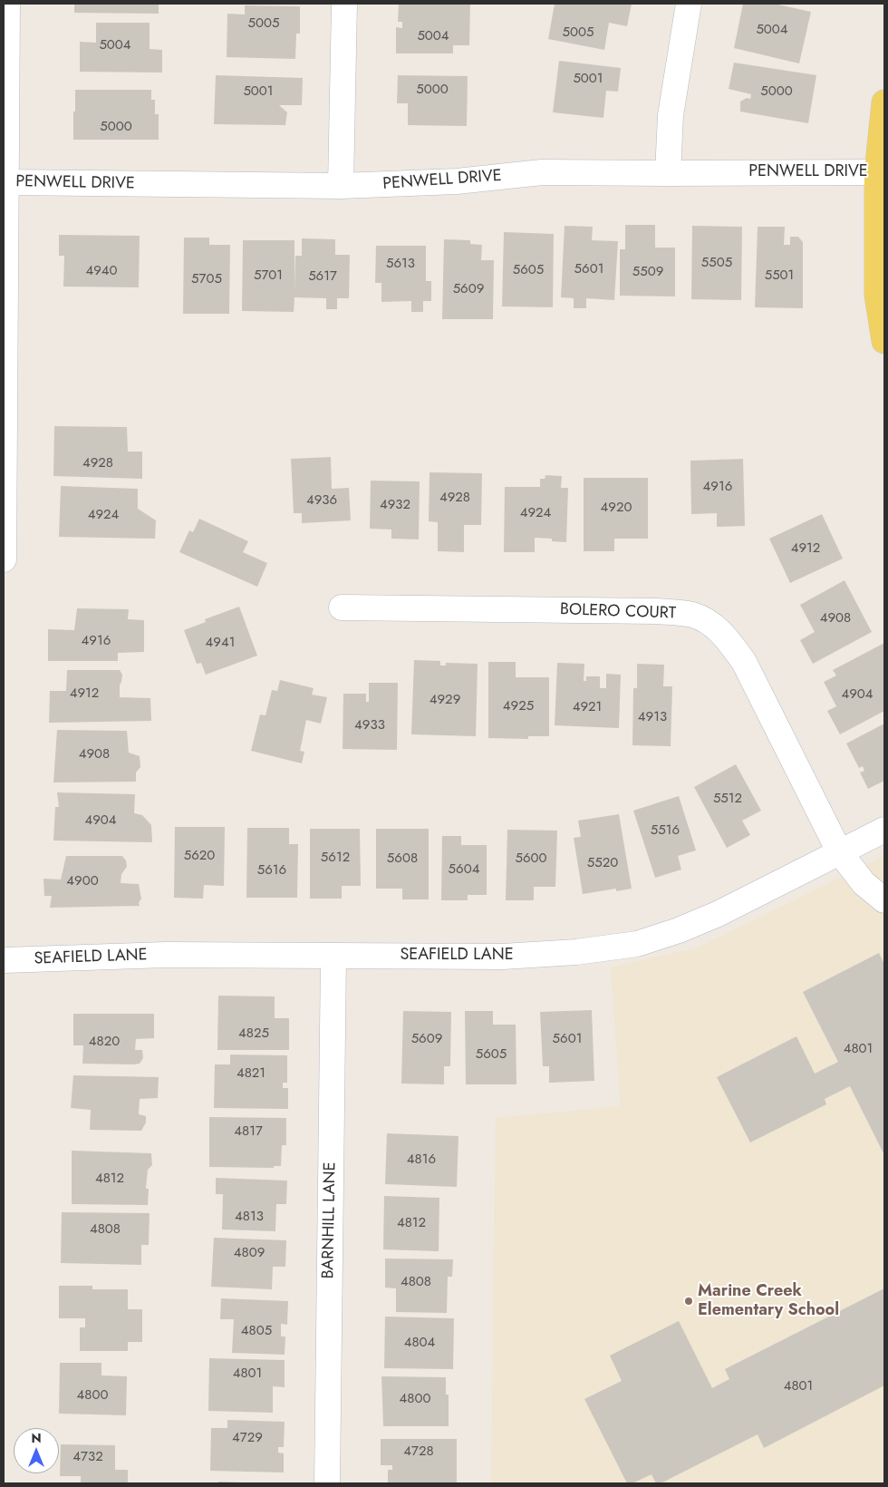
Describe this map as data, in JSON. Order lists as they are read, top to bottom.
{
  "streets": {
    "street": [
      "PENWELL DRIVE",
      "BOLERO COURT",
      "SEAFIELD LANE",
      "BARNHILL LANE"
    ]
  },
  "crossings": [
    ["BOLERO COURT", "SEAFIELD LANE"],
    ["SEAFIELD LANE", "BARNHILL LANE"]
  ],
  "places": ["Marine Creek Elementary School"],
  "house_numbers": [
    "5005",
    "5004",
    "5005",
    "5004",
    "5004",
    "5001",
    "5000",
    "5001",
    "5000",
    "5000",
    "5505",
    "5613",
    "5601",
    "5605",
    "4940",
    "5509",
    "5701",
    "5501",
    "5617",
    "5705",
    "5609",
    "4928",
    "4916",
    "4928",
    "4936",
    "4932",
    "4920",
    "4924",
    "4924",
    "4912",
    "4908",
    "4916",
    "4941",
    "4912",
    "4904",
    "4929",
    "4925",
    "4921",
    "4913",
    "4933",
    "4908",
    "5512",
    "4904",
    "5516",
    "5620",
    "5612",
    "5608",
    "5600",
    "5520",
    "5604",
    "5616",
    "4900",
    "4825",
    "5609",
    "5601",
    "4820",
    "4801",
    "5605",
    "4821",
    "4817",
    "4816",
    "4812",
    "4813",
    "4812",
    "4808",
    "4809",
    "4808",
    "4805",
    "4804",
    "4801",
    "4801",
    "4800",
    "4800",
    "4729",
    "4728",
    "4732"
  ],
  "north": "top"
}
